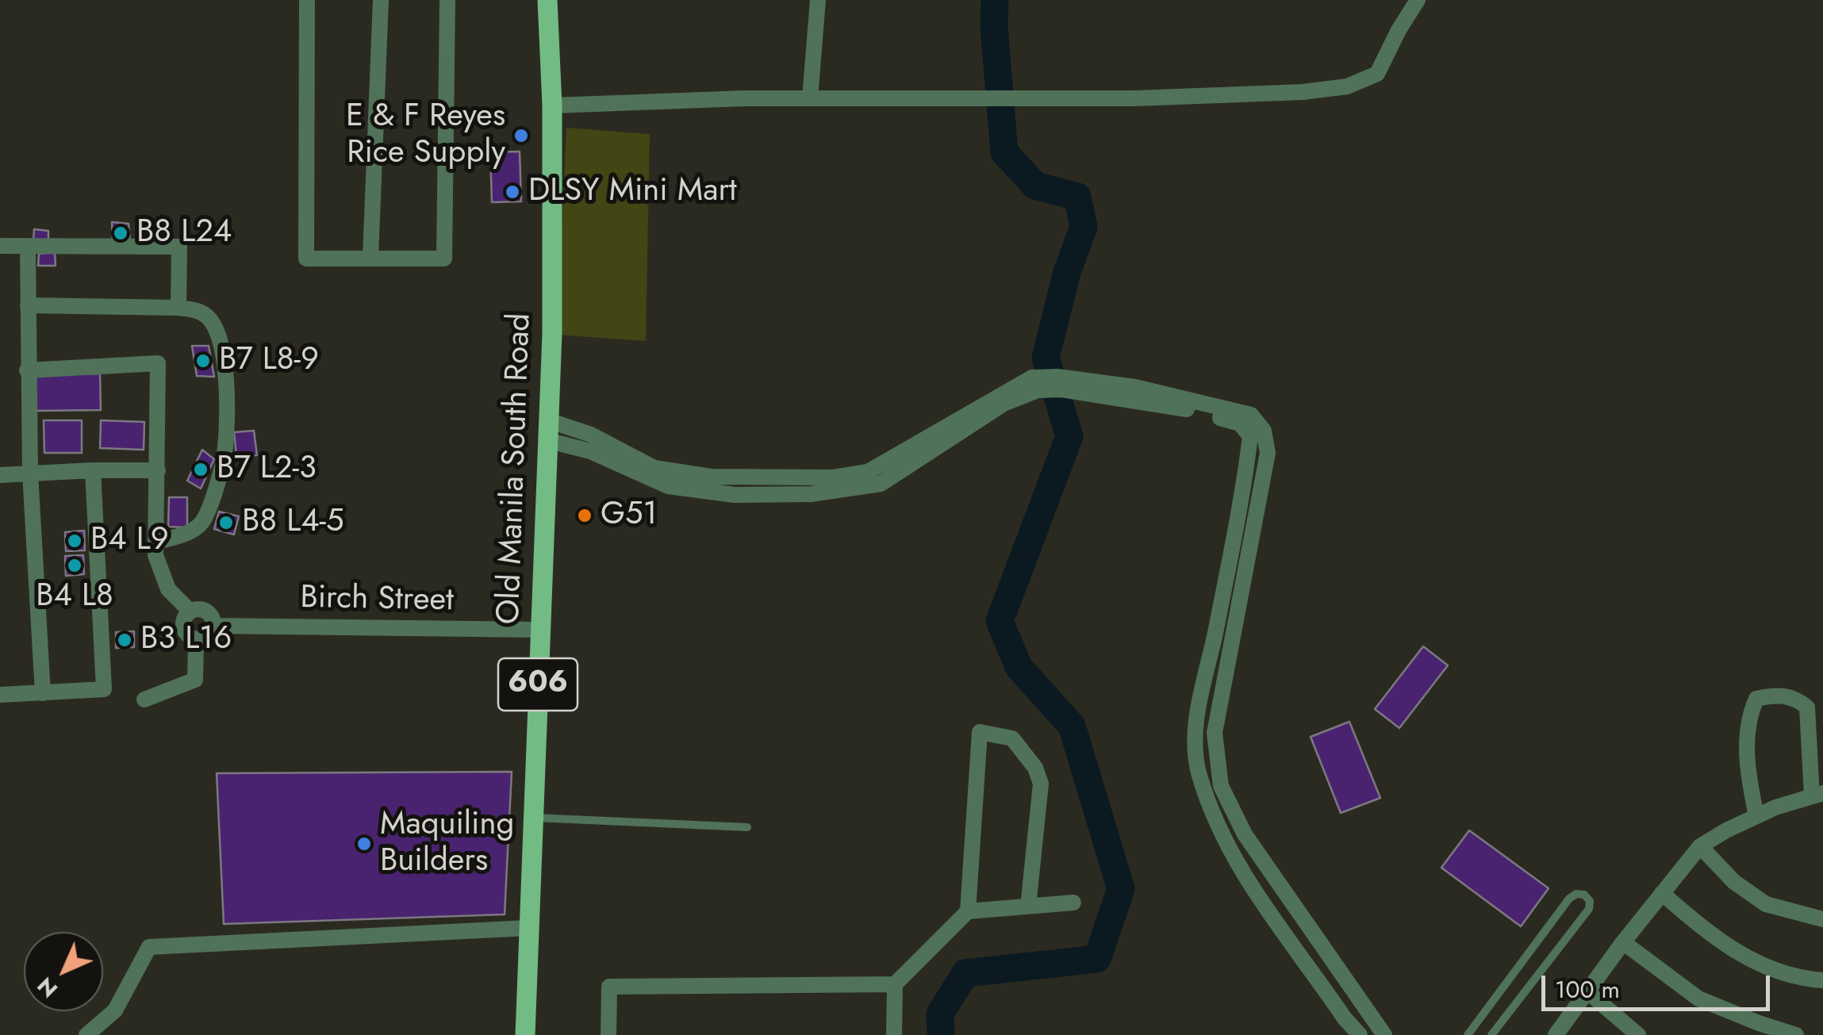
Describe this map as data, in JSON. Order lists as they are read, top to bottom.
{
  "streets": {
    "main road": ["Old Manila South Road", "606"],
    "street": ["Birch Street"]
  },
  "crossings": [
    ["Old Manila South Road", "Birch Street"]
  ],
  "places": [
    "E & F Reyes Rice Supply",
    "DLSY Mini Mart",
    "B8 L24",
    "B7 L8-9",
    "B7 L2-3",
    "G51",
    "B8 L4-5",
    "B4 L9",
    "B4 L8",
    "B3 L16",
    "Maquiling Builders"
  ],
  "scale_bar": "100 m",
  "north": "bottom left"
}
